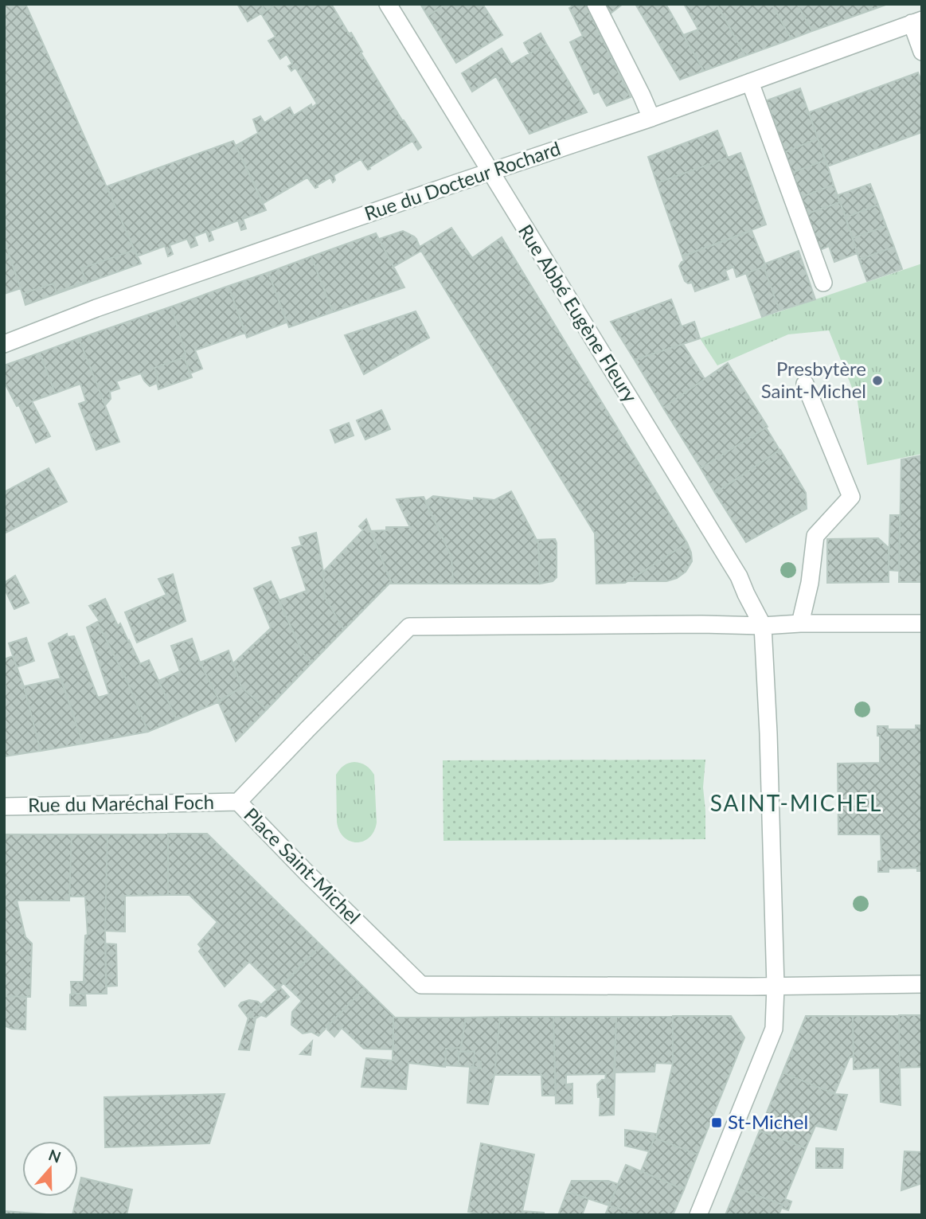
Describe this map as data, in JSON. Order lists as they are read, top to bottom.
{
  "streets": {
    "street": [
      "Rue du Docteur Rochard",
      "Rue Abbé Eugène Fleury",
      "Rue du Maréchal Foch",
      "Place Saint-Michel"
    ]
  },
  "crossings": [
    ["Rue du Docteur Rochard", "Rue Abbé Eugène Fleury"],
    ["Rue Abbé Eugène Fleury", "Place Saint-Michel"],
    ["Rue du Maréchal Foch", "Place Saint-Michel"]
  ],
  "districts": ["SAINT-MICHEL"],
  "places": {
    "other": ["Presbytère Saint-Michel"],
    "transit": ["St-Michel"]
  },
  "north": "top"
}
